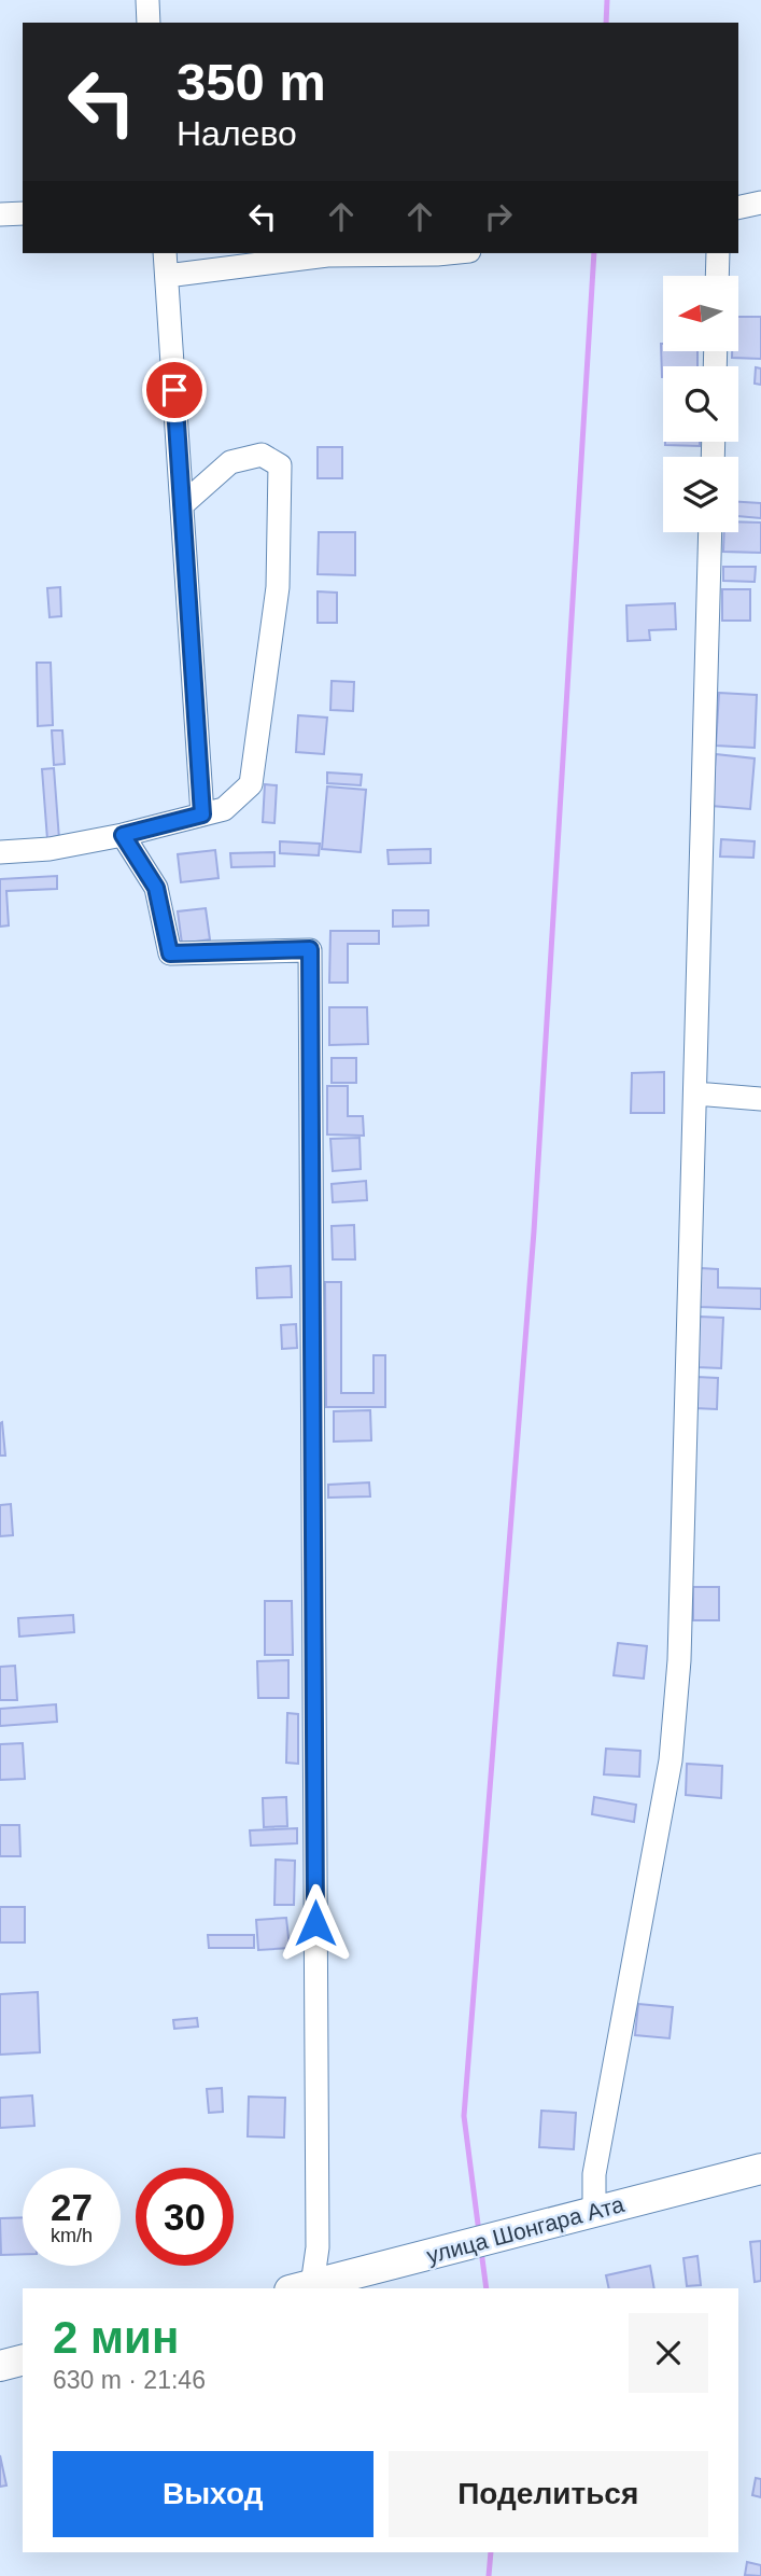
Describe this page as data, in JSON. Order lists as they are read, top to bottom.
{
  "streets": {
    "main road": ["улица Шонгара Ата"]
  },
  "north": "left",
  "page": {
    "turn": ["350 m", "Налево"],
    "speed": "27 km/h",
    "limit": "30",
    "heading": ["2 мин", "630 m · 21:46"],
    "buttons": ["Выход", "Поделиться"]
  }
}
